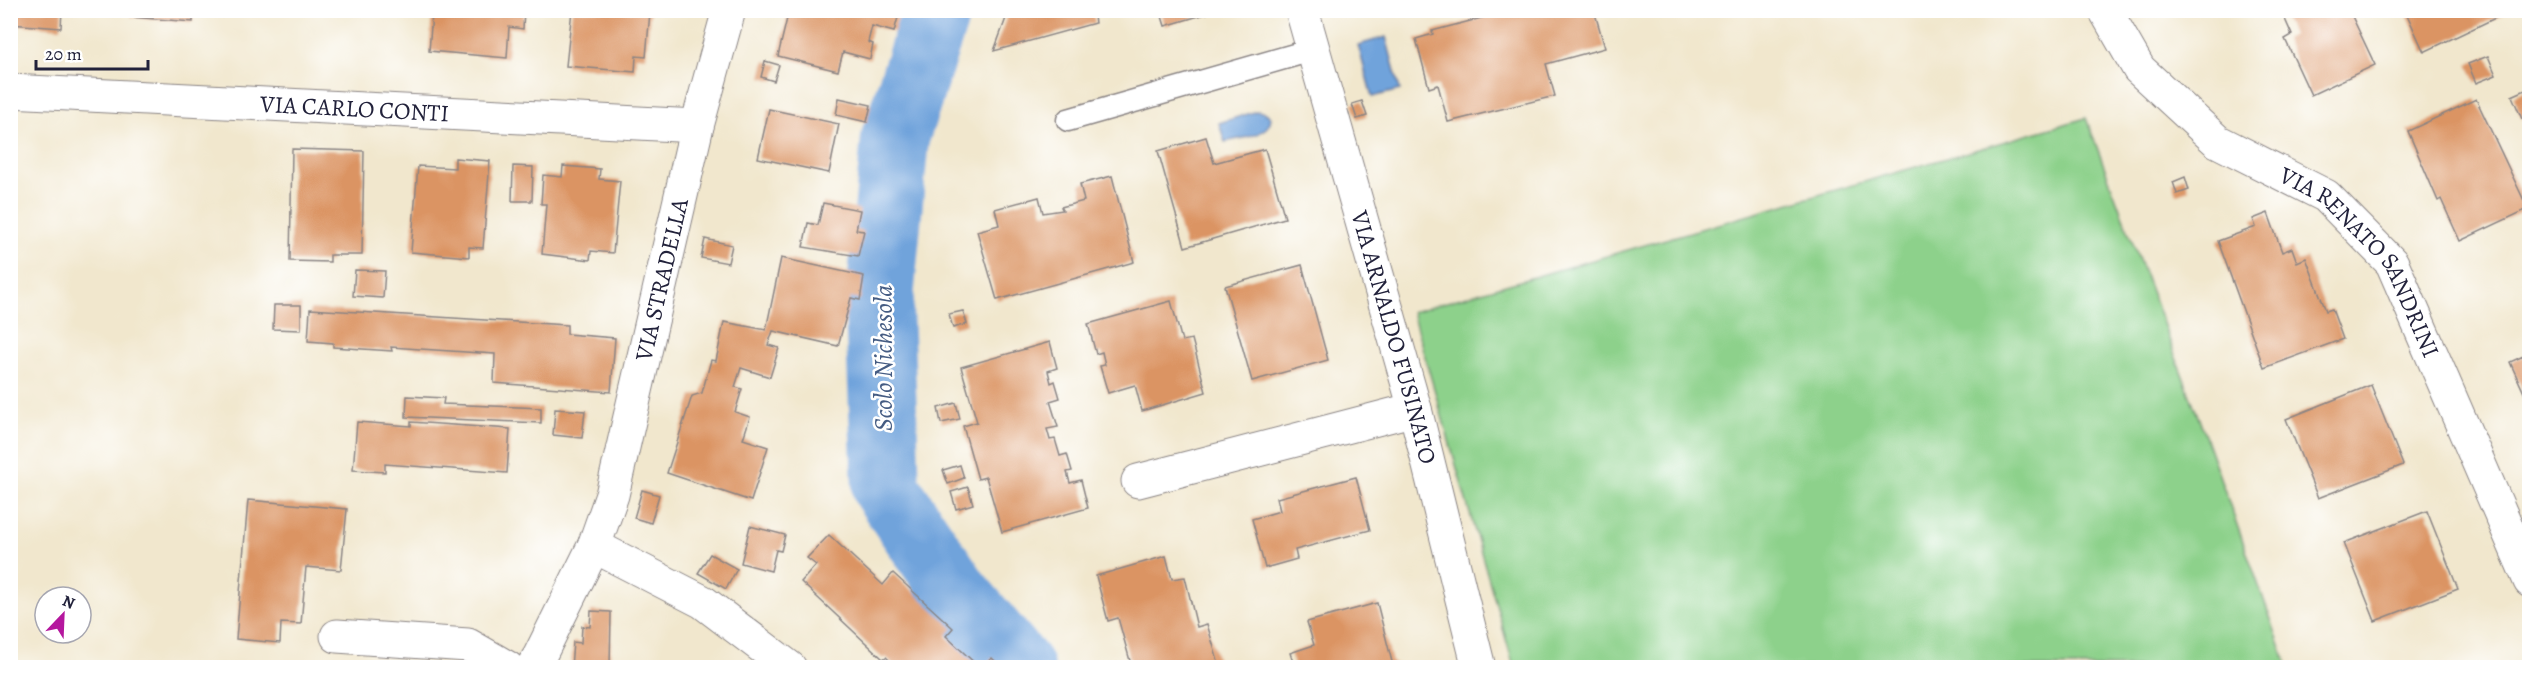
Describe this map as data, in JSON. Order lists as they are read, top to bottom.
{
  "streets": {
    "street": [
      "VIA CARLO CONTI",
      "VIA RENATO SANDRINI",
      "VIA STRADELLA",
      "VIA ARNALDO FUSINATO"
    ]
  },
  "crossings": [
    ["VIA CARLO CONTI", "VIA STRADELLA"]
  ],
  "water": ["Scolo Nichesola"],
  "scale_bar": "20 m",
  "north": "top right"
}
